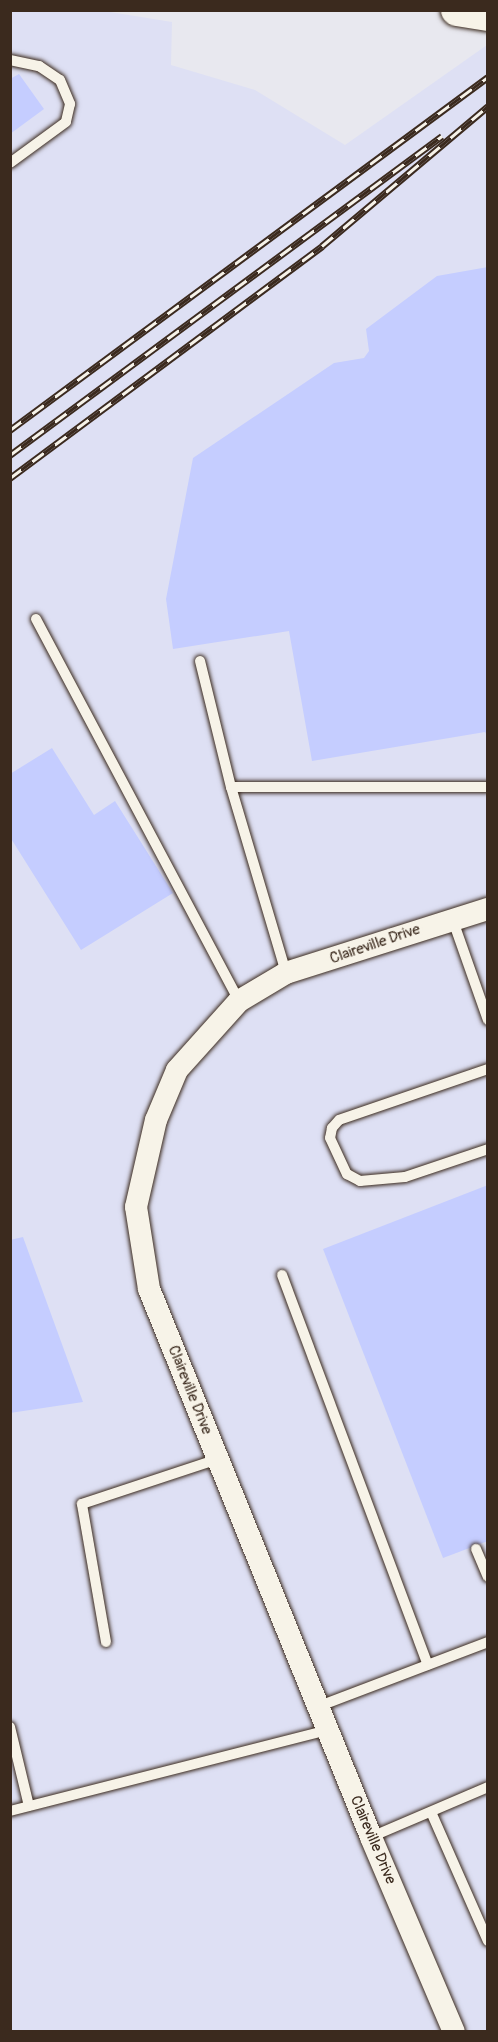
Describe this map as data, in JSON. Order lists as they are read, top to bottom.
{
  "streets": {
    "street": ["Claireville Drive"]
  }
}
